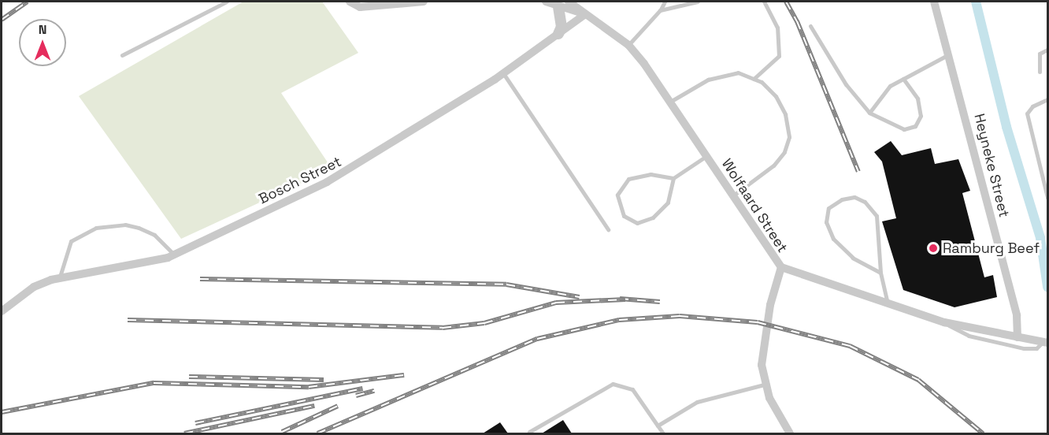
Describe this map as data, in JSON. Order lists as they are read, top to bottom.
{
  "streets": {
    "street": ["Heyneke Street", "Bosch Street", "Wolfaard Street"]
  },
  "crossings": [
    ["Heyneke Street", "Wolfaard Street"],
    ["Bosch Street", "Wolfaard Street"]
  ],
  "places": ["Ramburg Beef"],
  "north": "top"
}
